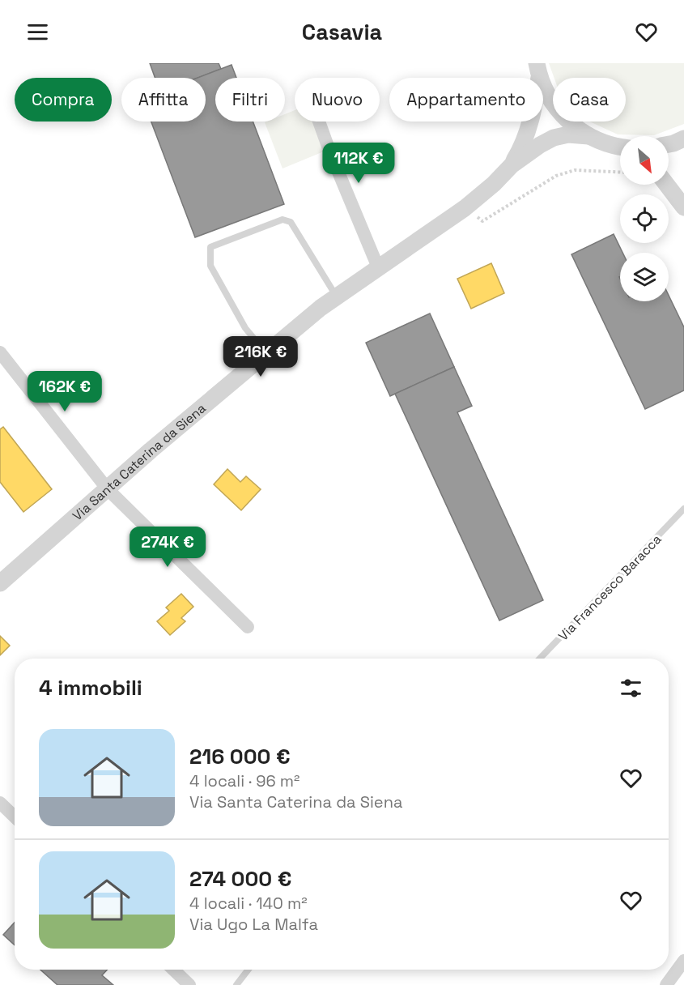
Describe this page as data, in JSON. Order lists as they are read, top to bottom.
{
  "streets": {
    "street": ["Via Santa Caterina da Siena"],
    "lane": ["Via Francesco Baracca"]
  },
  "north": "bottom right",
  "page": {
    "header": "Casavia",
    "chip": [
      "Compra",
      "Affitta",
      "Filtri",
      "Nuovo",
      "Appartamento",
      "Casa"
    ],
    "price": [
      "112K €",
      "216K €",
      "162K €",
      "274K €"
    ],
    "heading": "4 immobili",
    "list": [
      {
        "name": "216 000 €",
        "note": "4 locali · 96 m² · Via Santa Caterina da Siena"
      },
      {
        "name": "274 000 €",
        "note": "4 locali · 140 m² · Via Ugo La Malfa"
      }
    ]
  }
}
